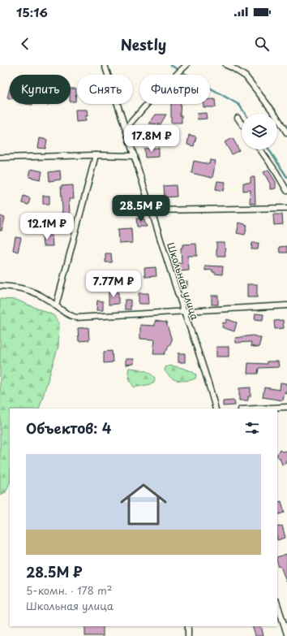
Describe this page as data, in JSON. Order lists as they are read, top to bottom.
{
  "streets": {
    "street": ["Школьная улица"]
  },
  "page": {
    "status": "15:16",
    "header": "Nestly",
    "chip": ["Купить", "Снять", "Фильтры"],
    "price": [
      "17.8M ₽",
      "28.5M ₽",
      "12.1M ₽",
      "7.77M ₽"
    ],
    "heading": "Объектов: 4",
    "list": [
      {
        "name": "28.5M ₽",
        "note": "5-комн. · 178 m² · Школьная улица"
      }
    ]
  }
}
